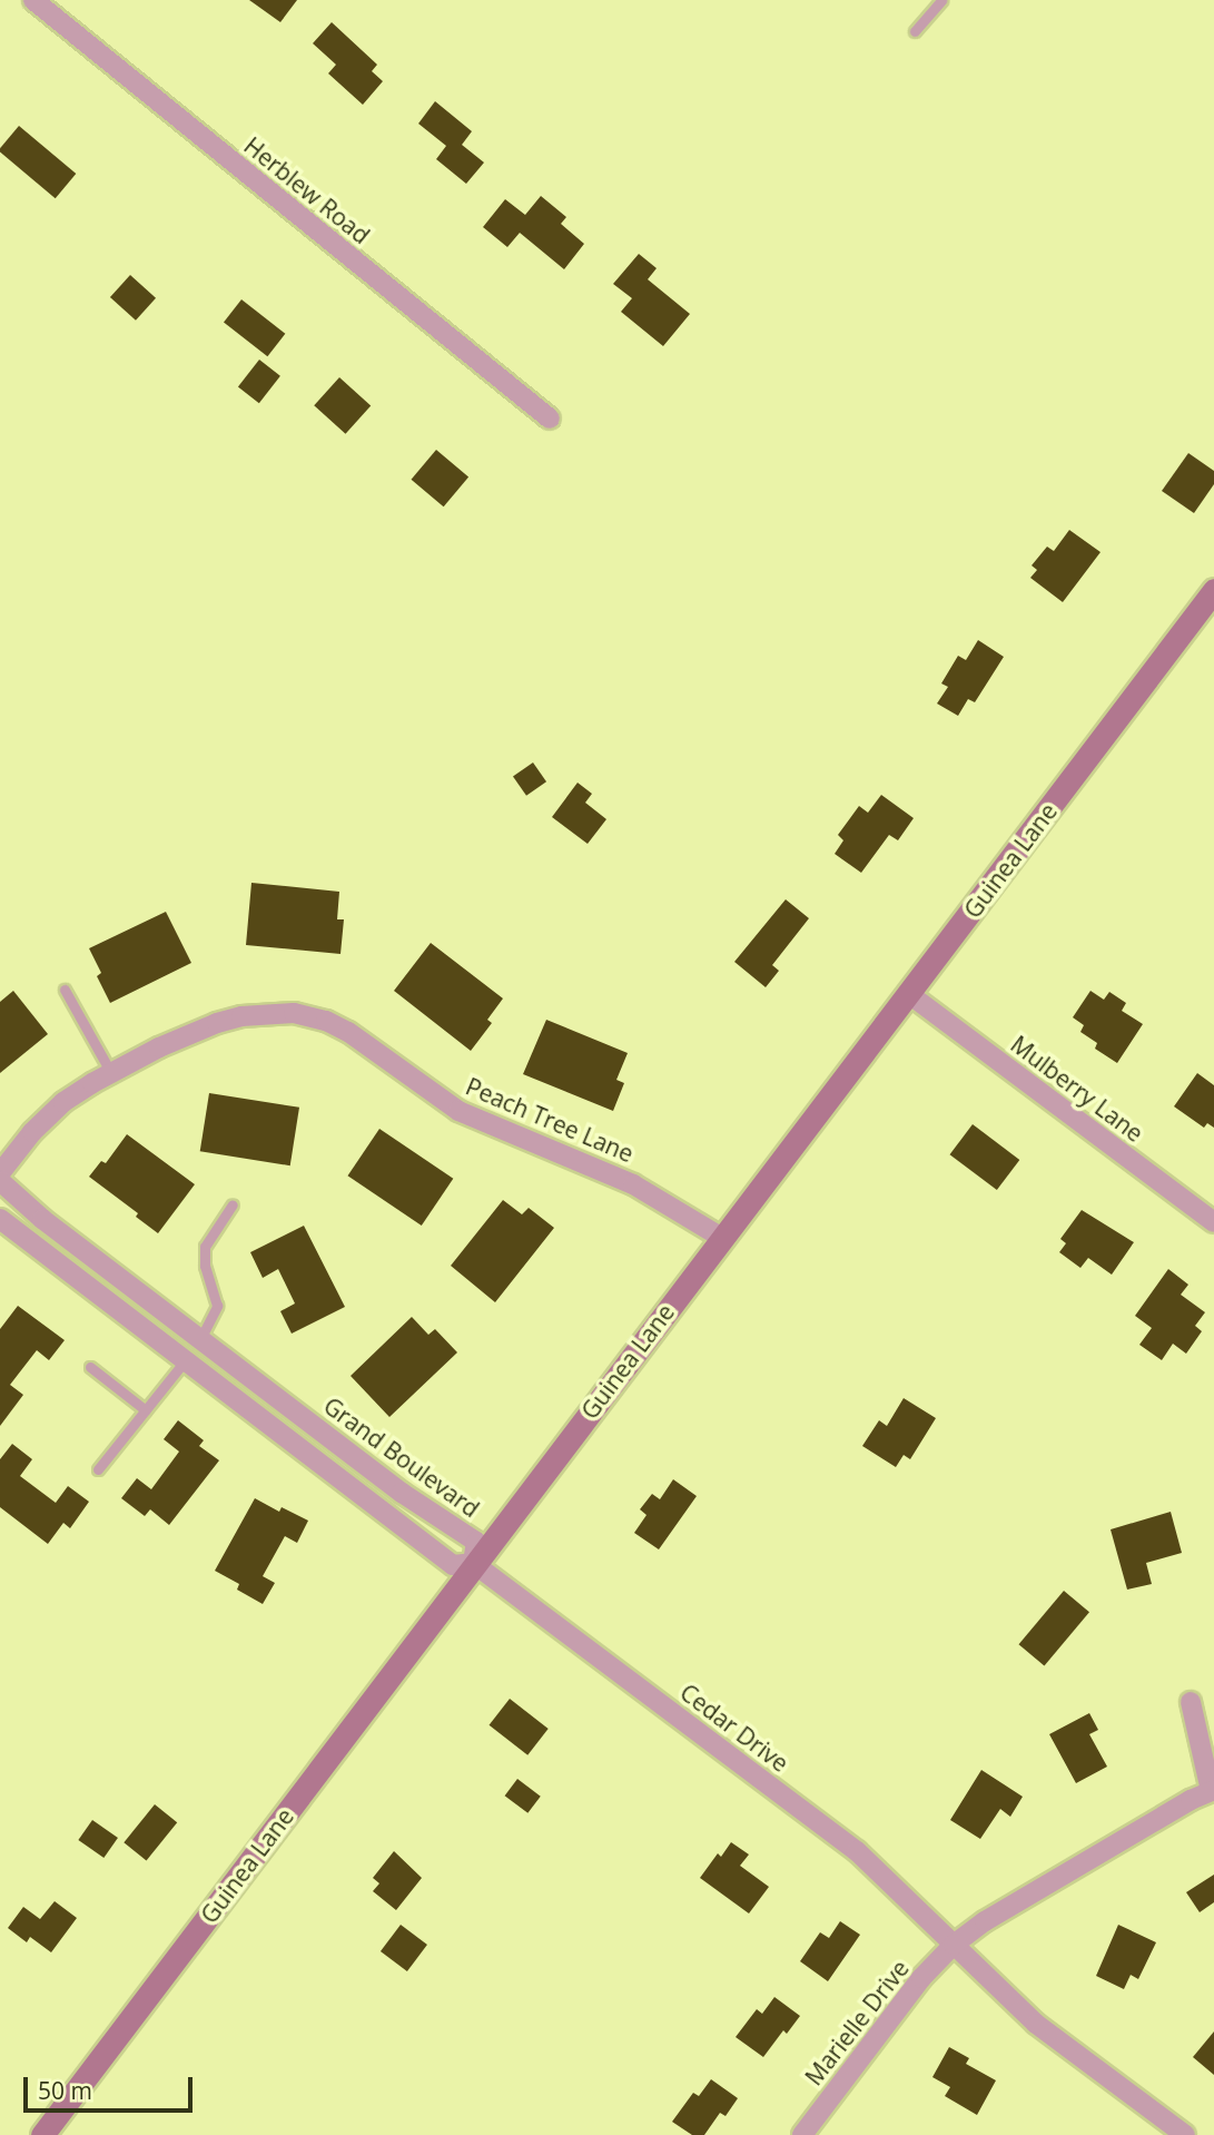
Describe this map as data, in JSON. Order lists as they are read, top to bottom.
{
  "streets": {
    "street": [
      "Herblew Road",
      "Guinea Lane",
      "Mulberry Lane",
      "Peach Tree Lane",
      "Grand Boulevard",
      "Cedar Drive",
      "Marielle Drive"
    ]
  },
  "crossings": [
    ["Guinea Lane", "Mulberry Lane"],
    ["Guinea Lane", "Peach Tree Lane"],
    ["Guinea Lane", "Grand Boulevard"],
    ["Guinea Lane", "Cedar Drive"],
    ["Grand Boulevard", "Cedar Drive"],
    ["Cedar Drive", "Marielle Drive"]
  ],
  "scale_bar": "50 m"
}
